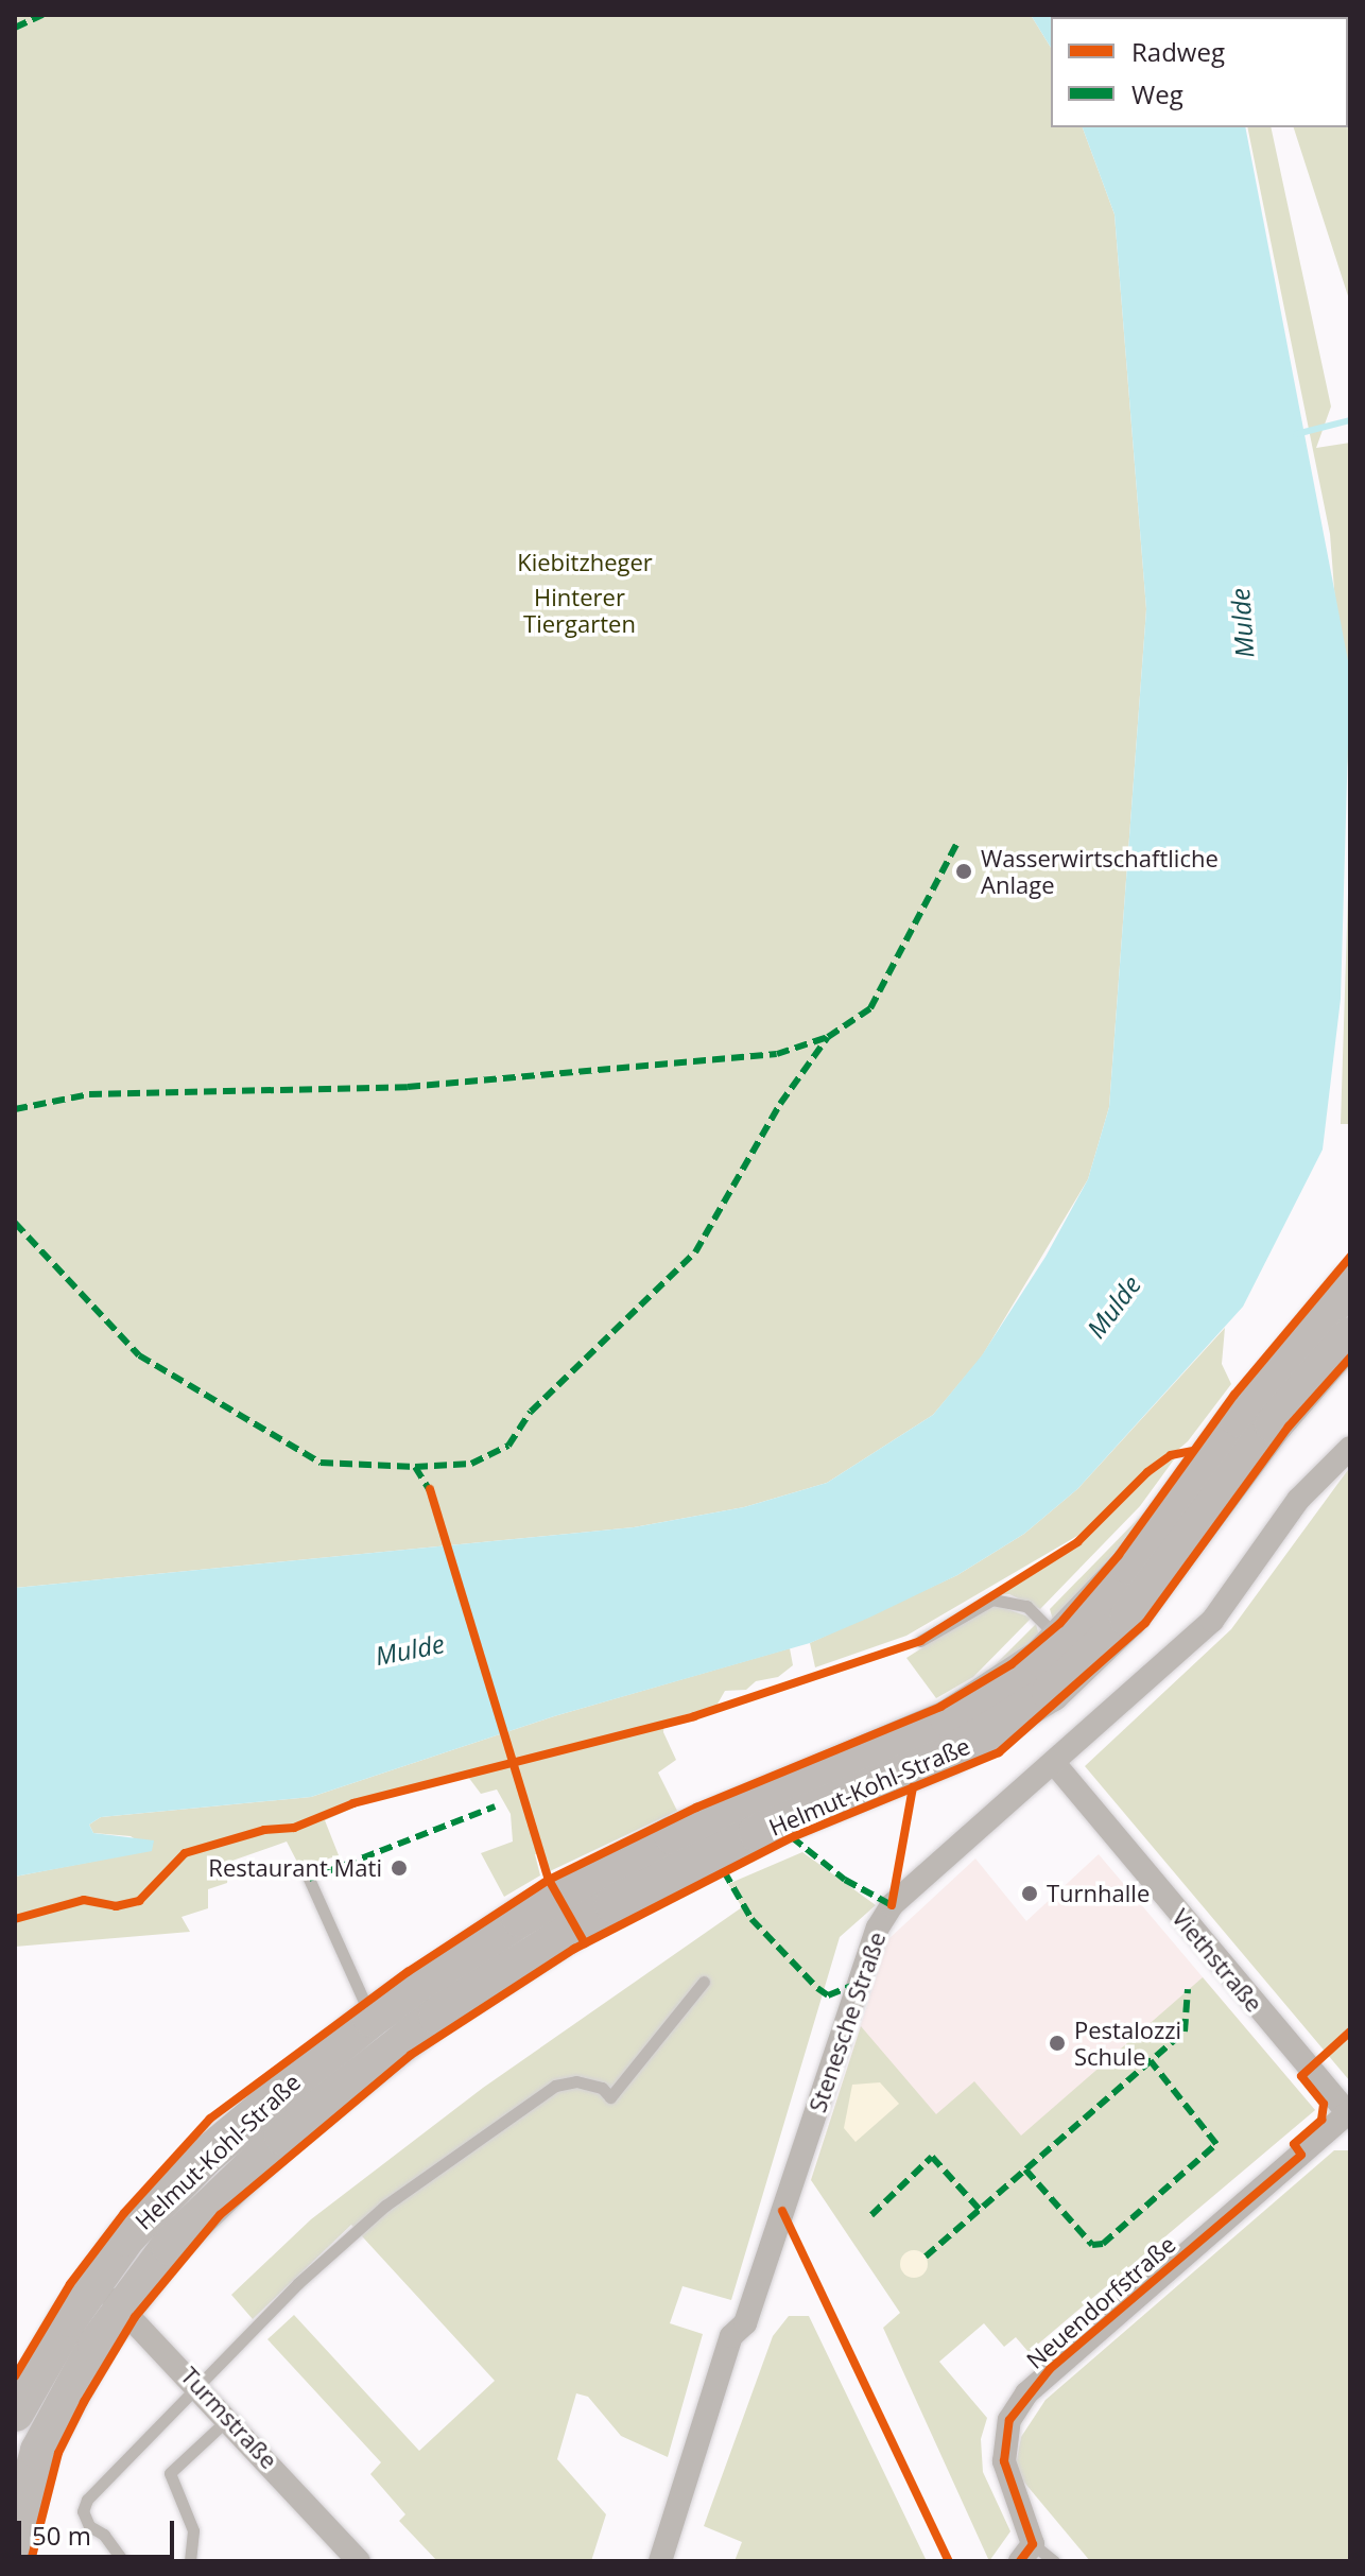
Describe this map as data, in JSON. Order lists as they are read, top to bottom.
{
  "streets": {
    "main road": ["Helmut-Kohl-Straße"],
    "street": [
      "Viethstraße",
      "Stenesche Straße",
      "Neuendorfstraße",
      "Turmstraße"
    ]
  },
  "crossings": [
    ["Helmut-Kohl-Straße", "Turmstraße"],
    ["Viethstraße", "Stenesche Straße"],
    ["Viethstraße", "Neuendorfstraße"]
  ],
  "water": ["Mulde"],
  "parks": ["Kiebitzheger", "Hinterer Tiergarten"],
  "places": [
    "Wasserwirtschaftliche Anlage",
    "Restaurant Mati",
    "Turnhalle",
    "Pestalozzi Schule"
  ],
  "legend": ["Radweg", "Weg"],
  "scale_bar": "50 m"
}
